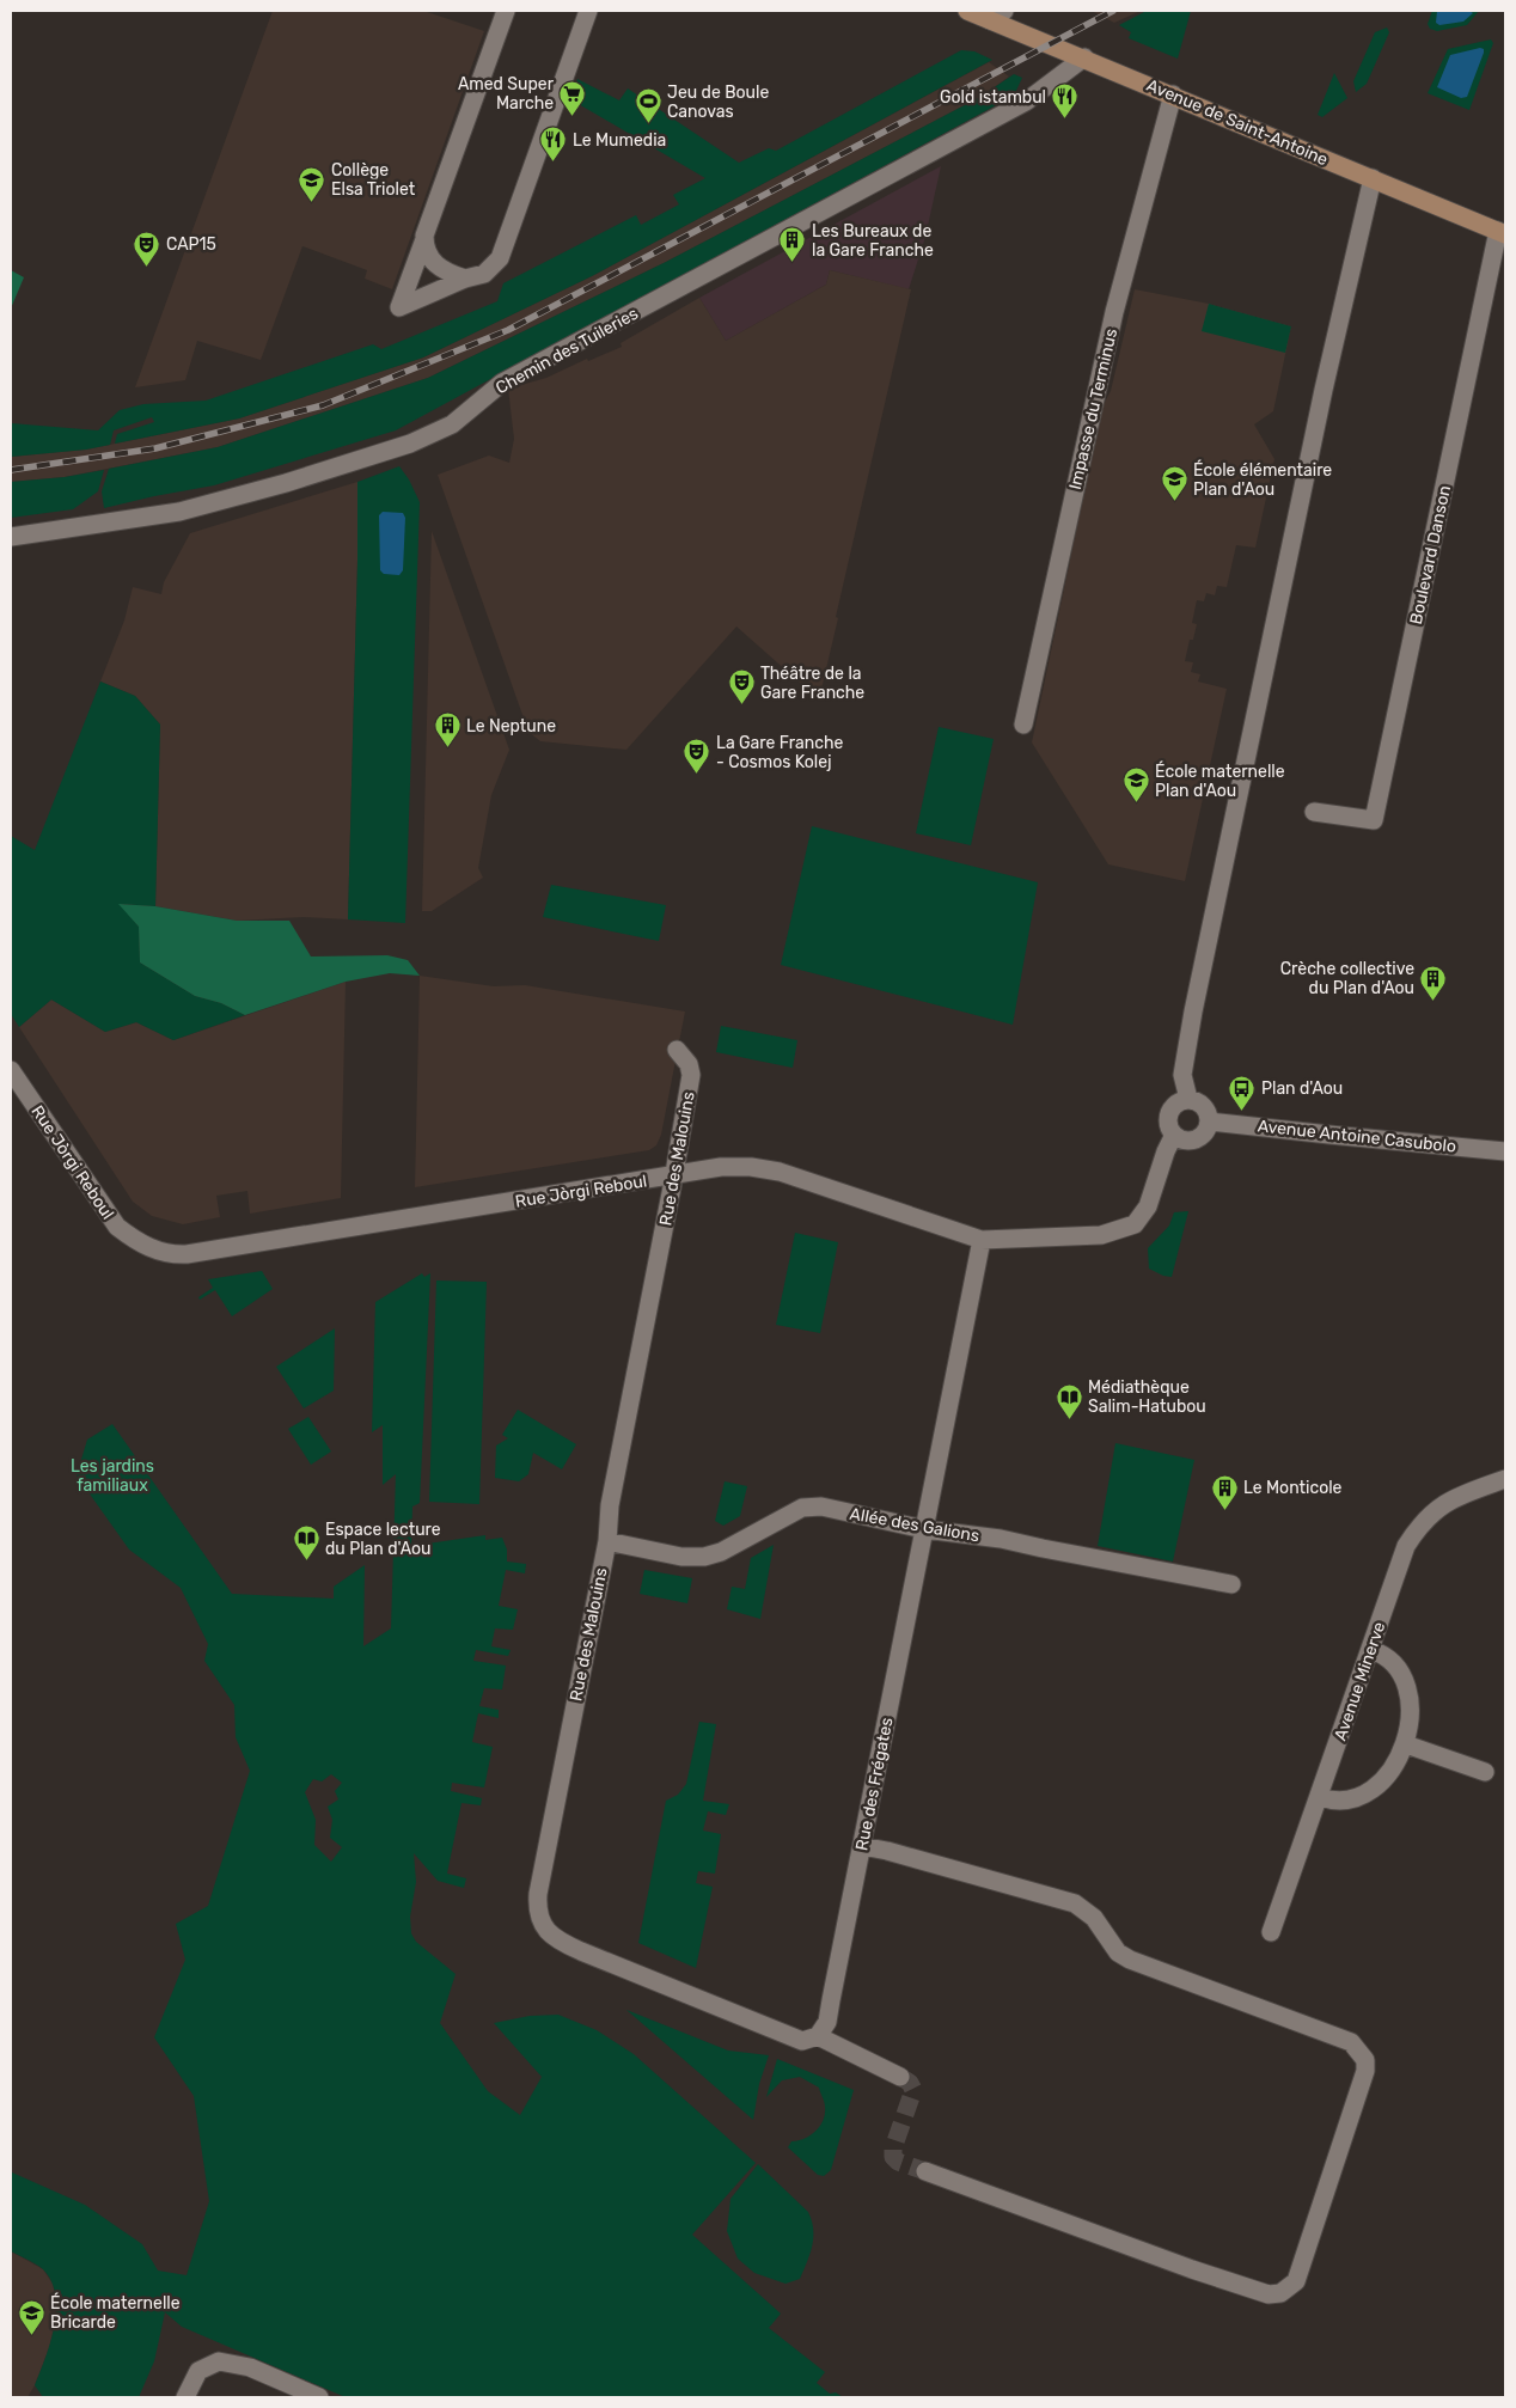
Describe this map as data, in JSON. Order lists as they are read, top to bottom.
{
  "streets": {
    "street": [
      "Avenue de Saint-Antoine",
      "Chemin des Tuileries",
      "Impasse du Terminus",
      "Boulevard Danson",
      "Avenue Antoine Casubolo",
      "Rue des Malouins",
      "Rue Jòrgi Reboul",
      "Allée des Galions",
      "Avenue Minerve",
      "Rue des Frégates"
    ]
  },
  "crossings": [
    ["Avenue de Saint-Antoine", "Chemin des Tuileries"],
    ["Avenue de Saint-Antoine", "Impasse du Terminus"],
    ["Avenue de Saint-Antoine", "Boulevard Danson"],
    ["Avenue Antoine Casubolo", "Rue Jòrgi Reboul"],
    ["Rue des Malouins", "Rue Jòrgi Reboul"],
    ["Rue des Malouins", "Allée des Galions"],
    ["Rue des Malouins", "Rue des Frégates"],
    ["Rue Jòrgi Reboul", "Rue des Frégates"],
    ["Allée des Galions", "Rue des Frégates"]
  ],
  "parks": ["Les jardins familiaux"],
  "places": {
    "supermarket": ["Amed Super Marche"],
    "restaurant": ["Gold istambul", "Le Mumedia"],
    "sports": ["Jeu de Boule Canovas"],
    "school or university": [
      "Collège Elsa Triolet",
      "École élémentaire Plan d'Aou",
      "École maternelle Plan d'Aou",
      "École maternelle Bricarde"
    ],
    "building": [
      "Les Bureaux de la Gare Franche",
      "Le Neptune",
      "Crèche collective du Plan d'Aou",
      "Le Monticole"
    ],
    "theatre": ["CAP15", "Théâtre de la Gare Franche", "La Gare Franche - Cosmos Kolej"],
    "bus stop": ["Plan d'Aou"],
    "library": ["Médiathèque Salim-Hatubou", "Espace lecture du Plan d'Aou"]
  }
}
